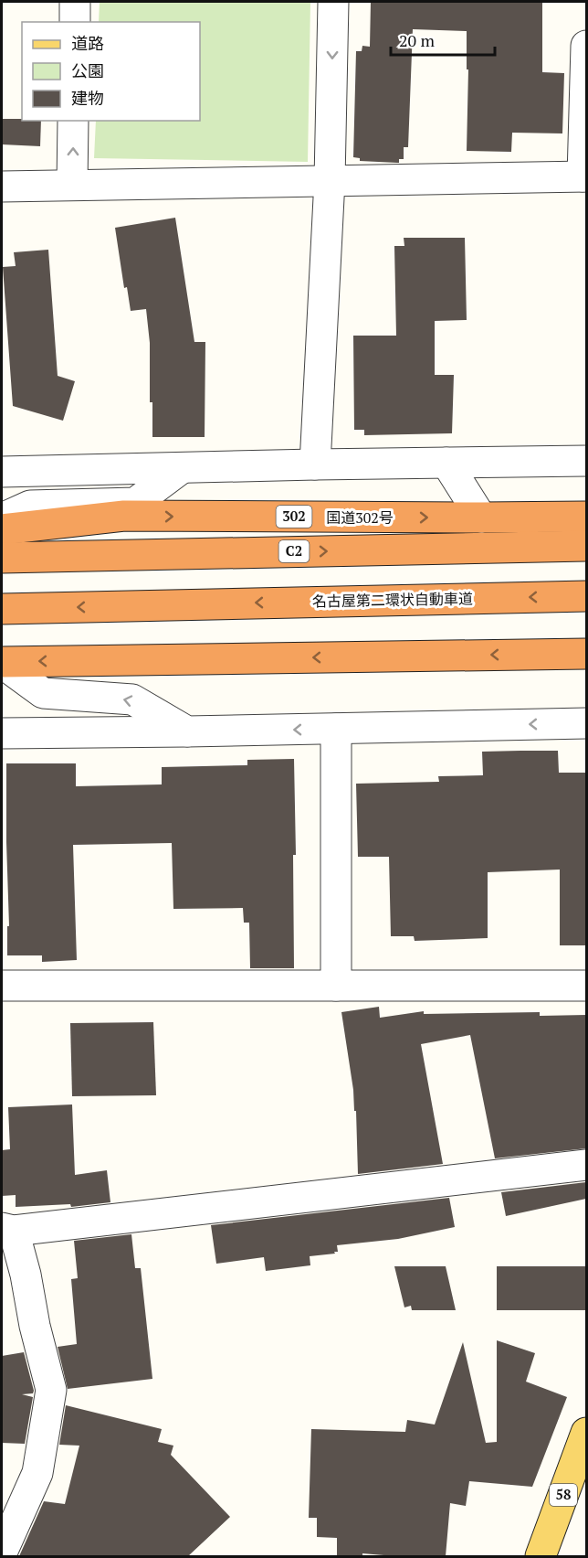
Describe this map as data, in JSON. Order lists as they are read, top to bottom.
{
  "streets": {
    "highway": [
      "302",
      "国道302号",
      "C2",
      "名古屋第二環状自動車道"
    ],
    "main road": ["58"]
  },
  "legend": ["道路", "公園", "建物"],
  "scale_bar": "20 m"
}
